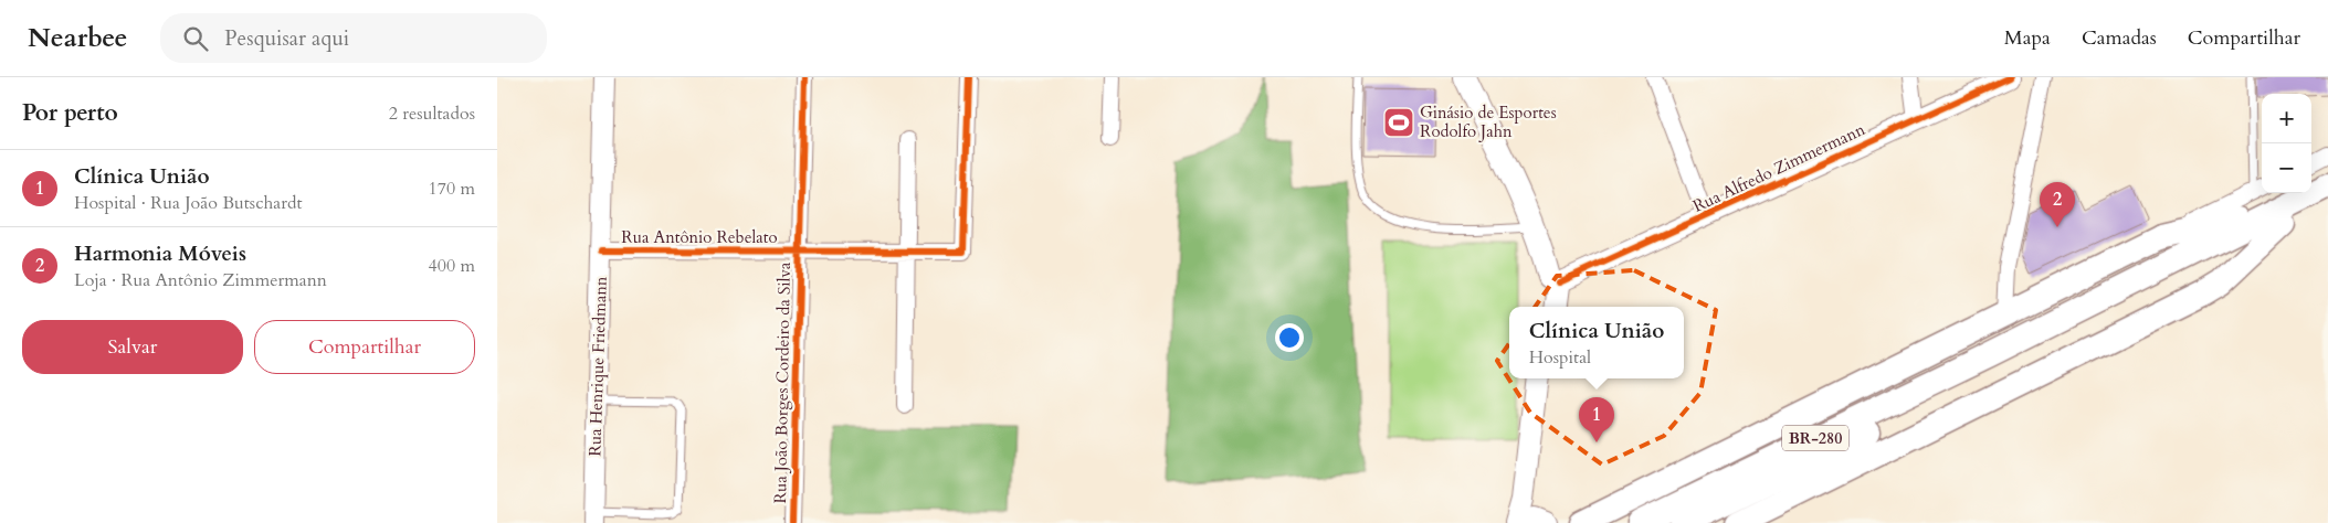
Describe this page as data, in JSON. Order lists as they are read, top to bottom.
{
  "streets": {
    "main road": ["BR-280"],
    "street": [
      "Rua Alfredo Zimmermann",
      "Rua Antônio Rebelato",
      "Rua Henrique Friedmann",
      "Rua João Borges Cordeiro da Silva"
    ]
  },
  "crossings": [
    ["Rua Antônio Rebelato", "Rua Henrique Friedmann"],
    ["Rua Antônio Rebelato", "Rua João Borges Cordeiro da Silva"]
  ],
  "places": {
    "sports": ["Ginásio de Esportes Rodolfo Jahn"]
  },
  "page": {
    "header": "Nearbee",
    "search": "Pesquisar aqui",
    "nav": ["Mapa", "Camadas", "Compartilhar"],
    "heading": ["Por perto", "2 resultados"],
    "map_buttons": ["+", "−"],
    "list": [
      {
        "mark": "1",
        "name": "Clínica União",
        "note": "Hospital · Rua João Butschardt",
        "value": "170 m"
      },
      {
        "mark": "2",
        "name": "Harmonia Móveis",
        "note": "Loja · Rua Antônio Zimmermann",
        "value": "400 m"
      }
    ],
    "pins": ["2", "1"],
    "buttons": ["Salvar", "Compartilhar"],
    "popup": ["Clínica União", "Hospital"]
  }
}
